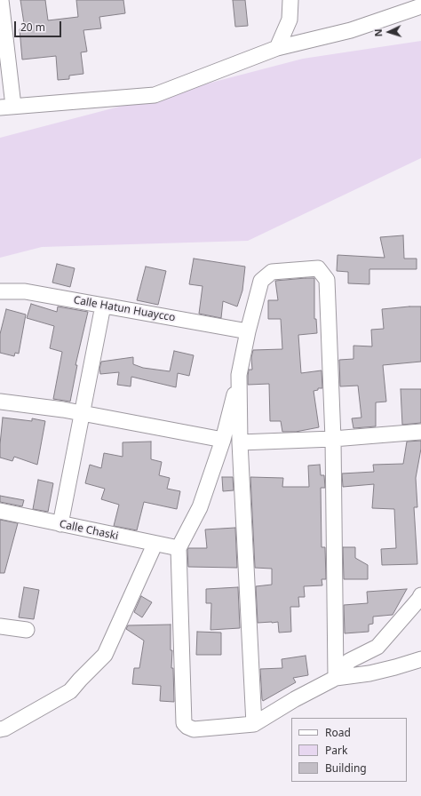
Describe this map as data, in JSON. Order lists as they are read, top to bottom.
{
  "streets": {
    "street": ["Calle Hatun Huaycco", "Calle Chaski"]
  },
  "legend": ["Road", "Park", "Building"],
  "scale_bar": "20 m",
  "north": "left"
}
